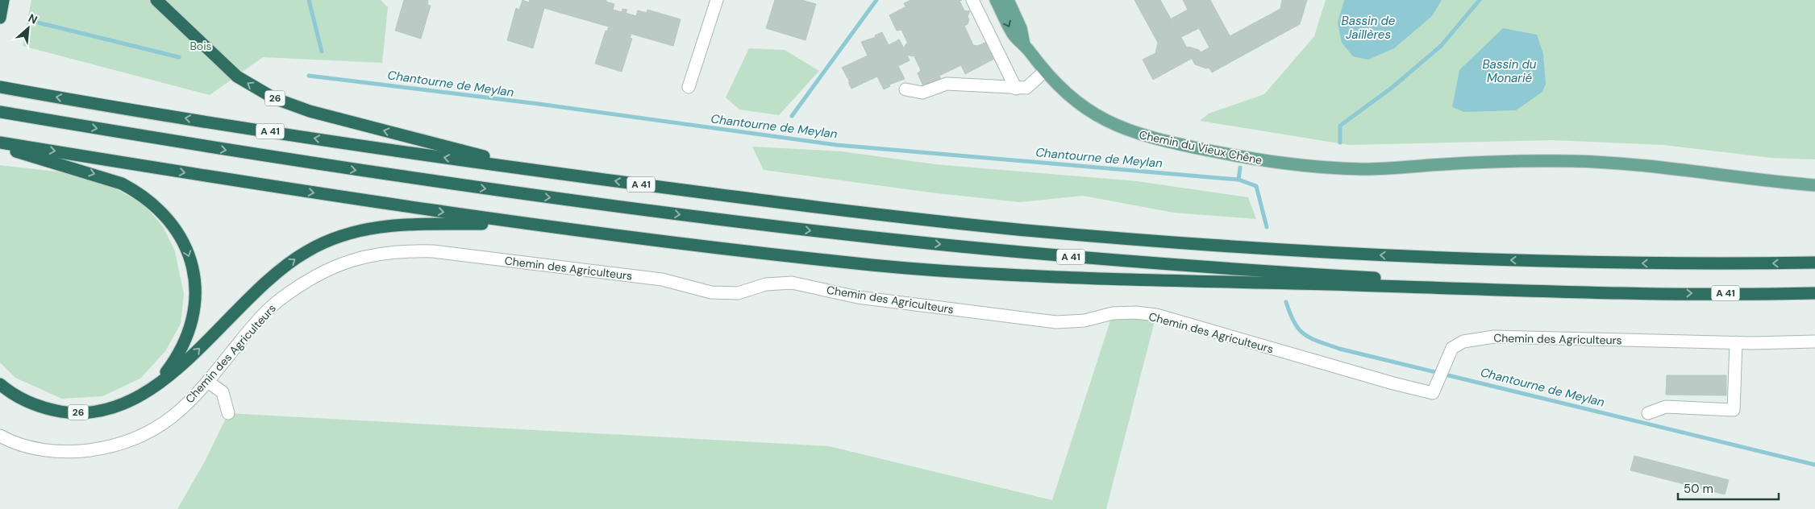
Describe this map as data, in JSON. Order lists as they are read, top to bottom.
{
  "streets": {
    "highway": ["26", "A 41"],
    "main road": ["Chemin du Vieux Chêne"],
    "street": ["Chemin des Agriculteurs"]
  },
  "crossings": [
    ["26", "A 41"]
  ],
  "water": ["Bassin de Jaillères", "Bassin du Monarié", "Chantourne de Meylan"],
  "parks": ["Bois"],
  "scale_bar": "50 m",
  "north": "top right"
}
